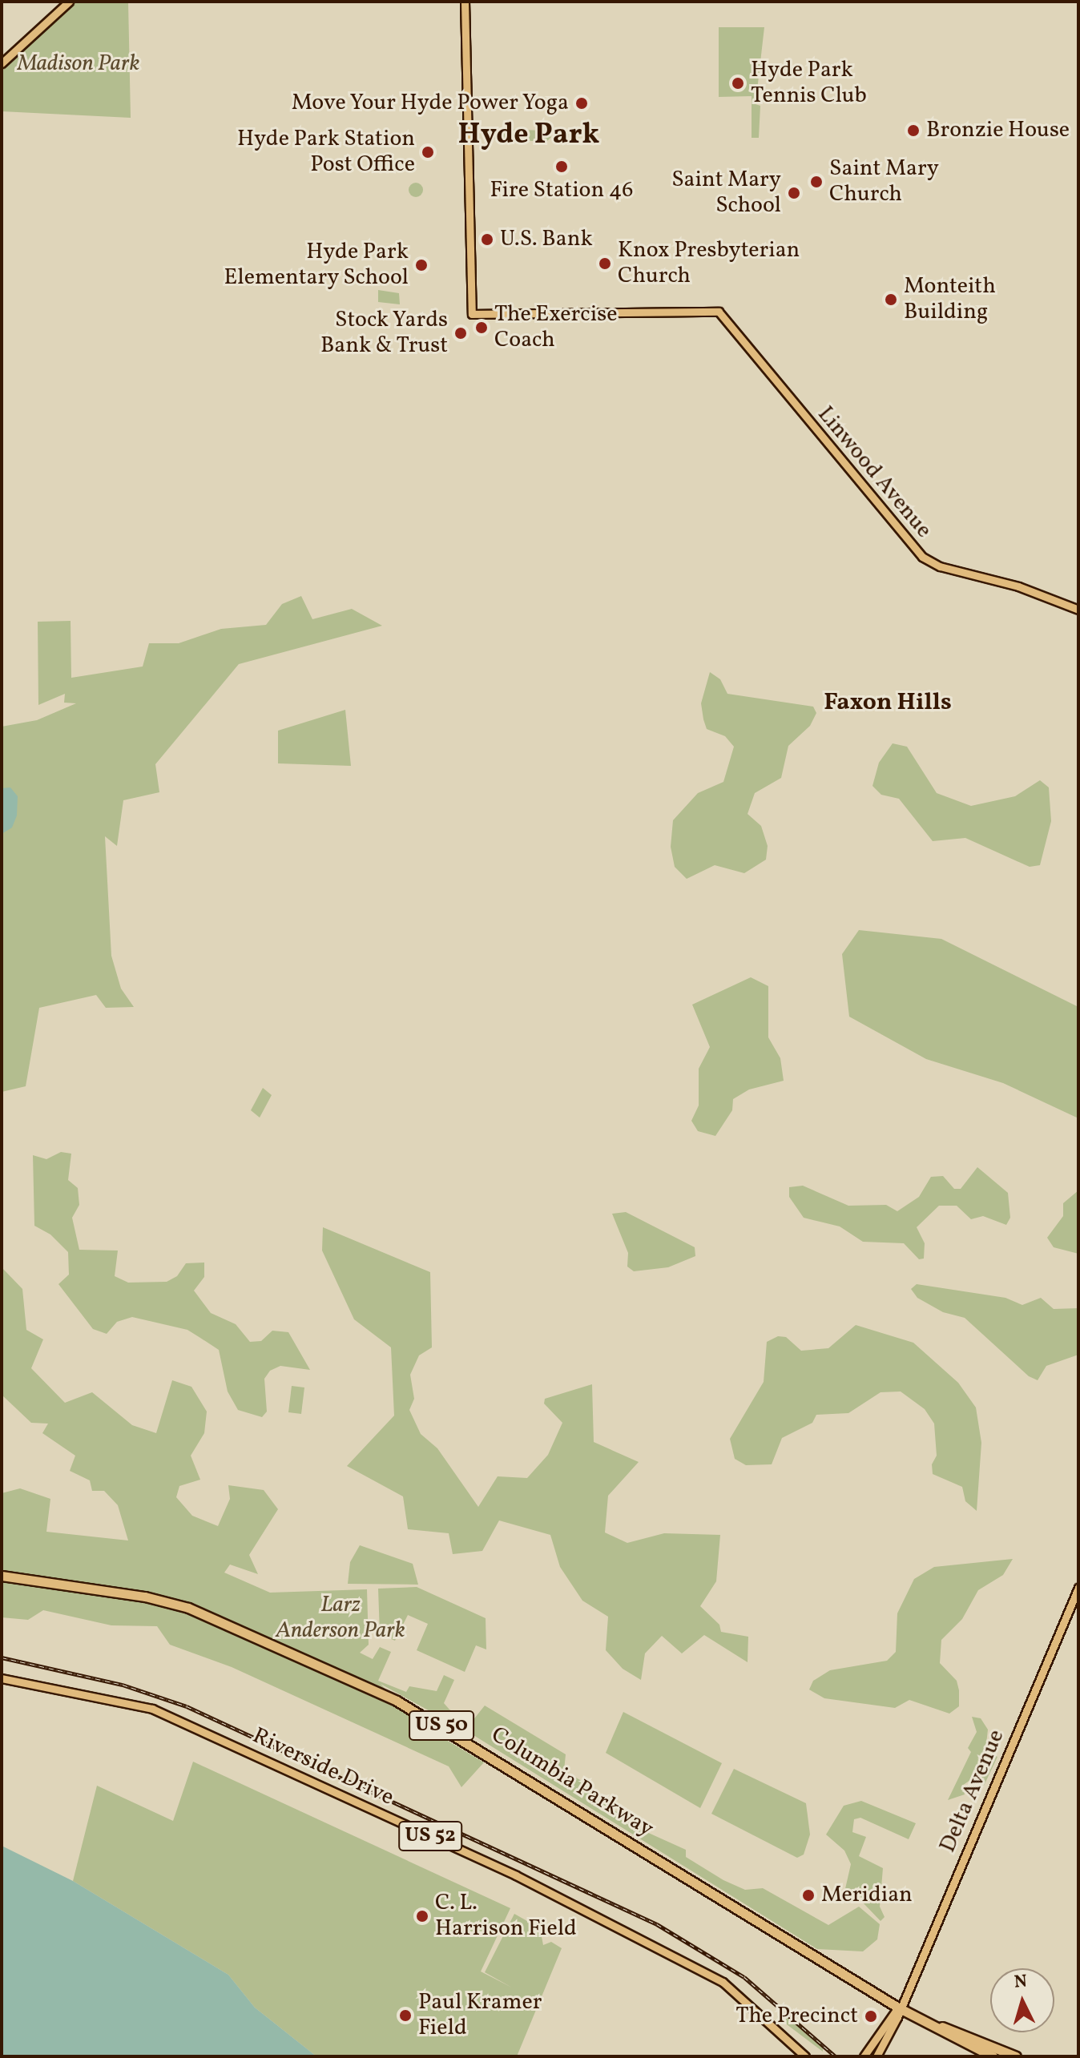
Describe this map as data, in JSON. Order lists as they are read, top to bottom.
{
  "streets": {
    "highway": ["US 50", "Columbia Parkway"],
    "main road": [
      "Linwood Avenue",
      "Riverside Drive",
      "Delta Avenue",
      "US 52"
    ]
  },
  "crossings": [
    ["Columbia Parkway", "Delta Avenue"]
  ],
  "districts": ["Hyde Park", "Faxon Hills"],
  "parks": ["Madison Park", "Larz Anderson Park"],
  "places": [
    "Hyde Park Tennis Club",
    "Move Your Hyde Power Yoga",
    "Bronzie House",
    "Hyde Park Station Post Office",
    "Fire Station 46",
    "Saint Mary Church",
    "Saint Mary School",
    "U.S. Bank",
    "Knox Presbyterian Church",
    "Hyde Park Elementary School",
    "Monteith Building",
    "The Exercise Coach",
    "Stock Yards Bank & Trust",
    "Meridian",
    "C. L. Harrison Field",
    "Paul Kramer Field",
    "The Precinct"
  ],
  "north": "top"
}
